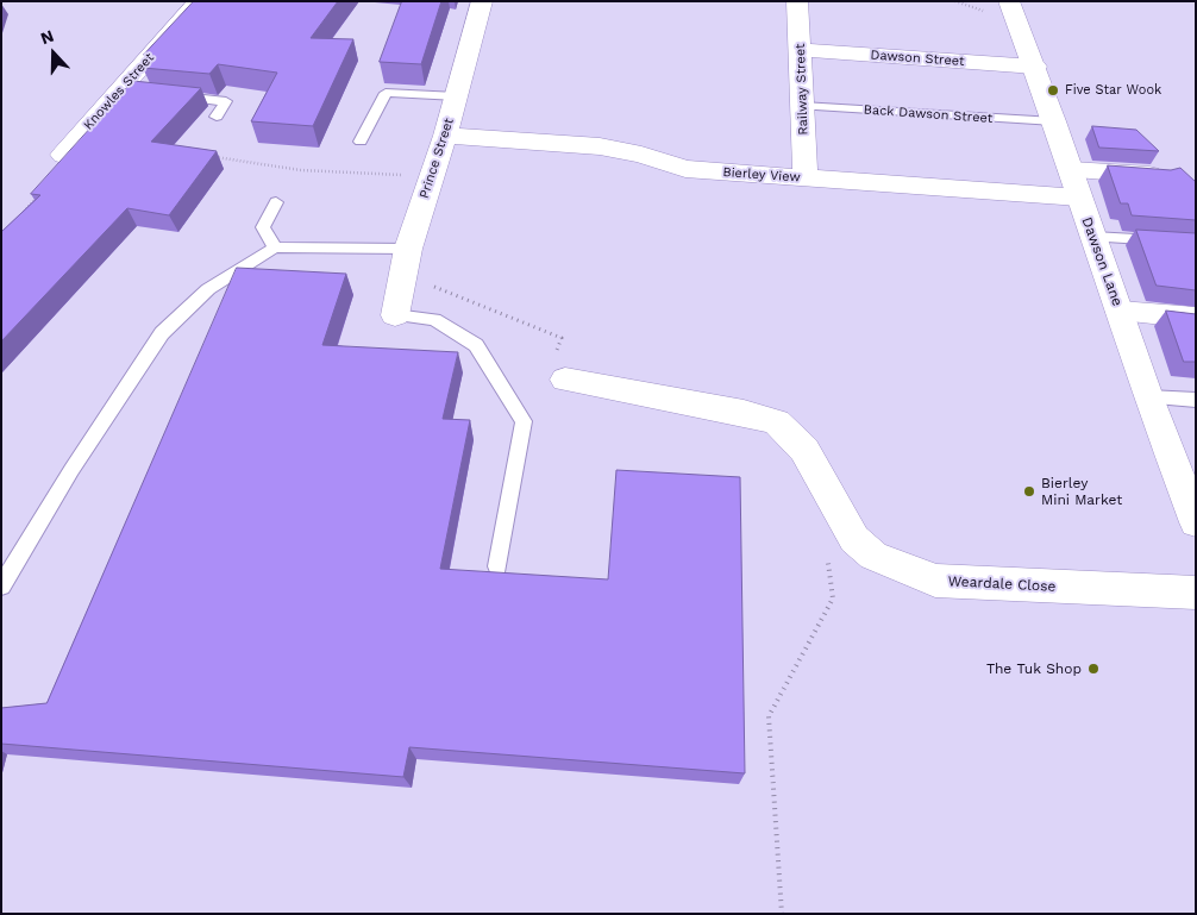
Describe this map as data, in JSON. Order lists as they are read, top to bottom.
{
  "streets": {
    "street": [
      "Dawson Street",
      "Railway Street",
      "Knowles Street",
      "Prince Street",
      "Bierley View",
      "Dawson Lane",
      "Weardale Close"
    ],
    "lane": ["Back Dawson Street"]
  },
  "crossings": [
    ["Dawson Street", "Railway Street"],
    ["Dawson Street", "Dawson Lane"],
    ["Railway Street", "Back Dawson Street"],
    ["Railway Street", "Bierley View"],
    ["Back Dawson Street", "Dawson Lane"],
    ["Prince Street", "Bierley View"],
    ["Bierley View", "Dawson Lane"]
  ],
  "places": ["Five Star Wook", "Bierley Mini Market", "The Tuk Shop"],
  "north": "top"
}
